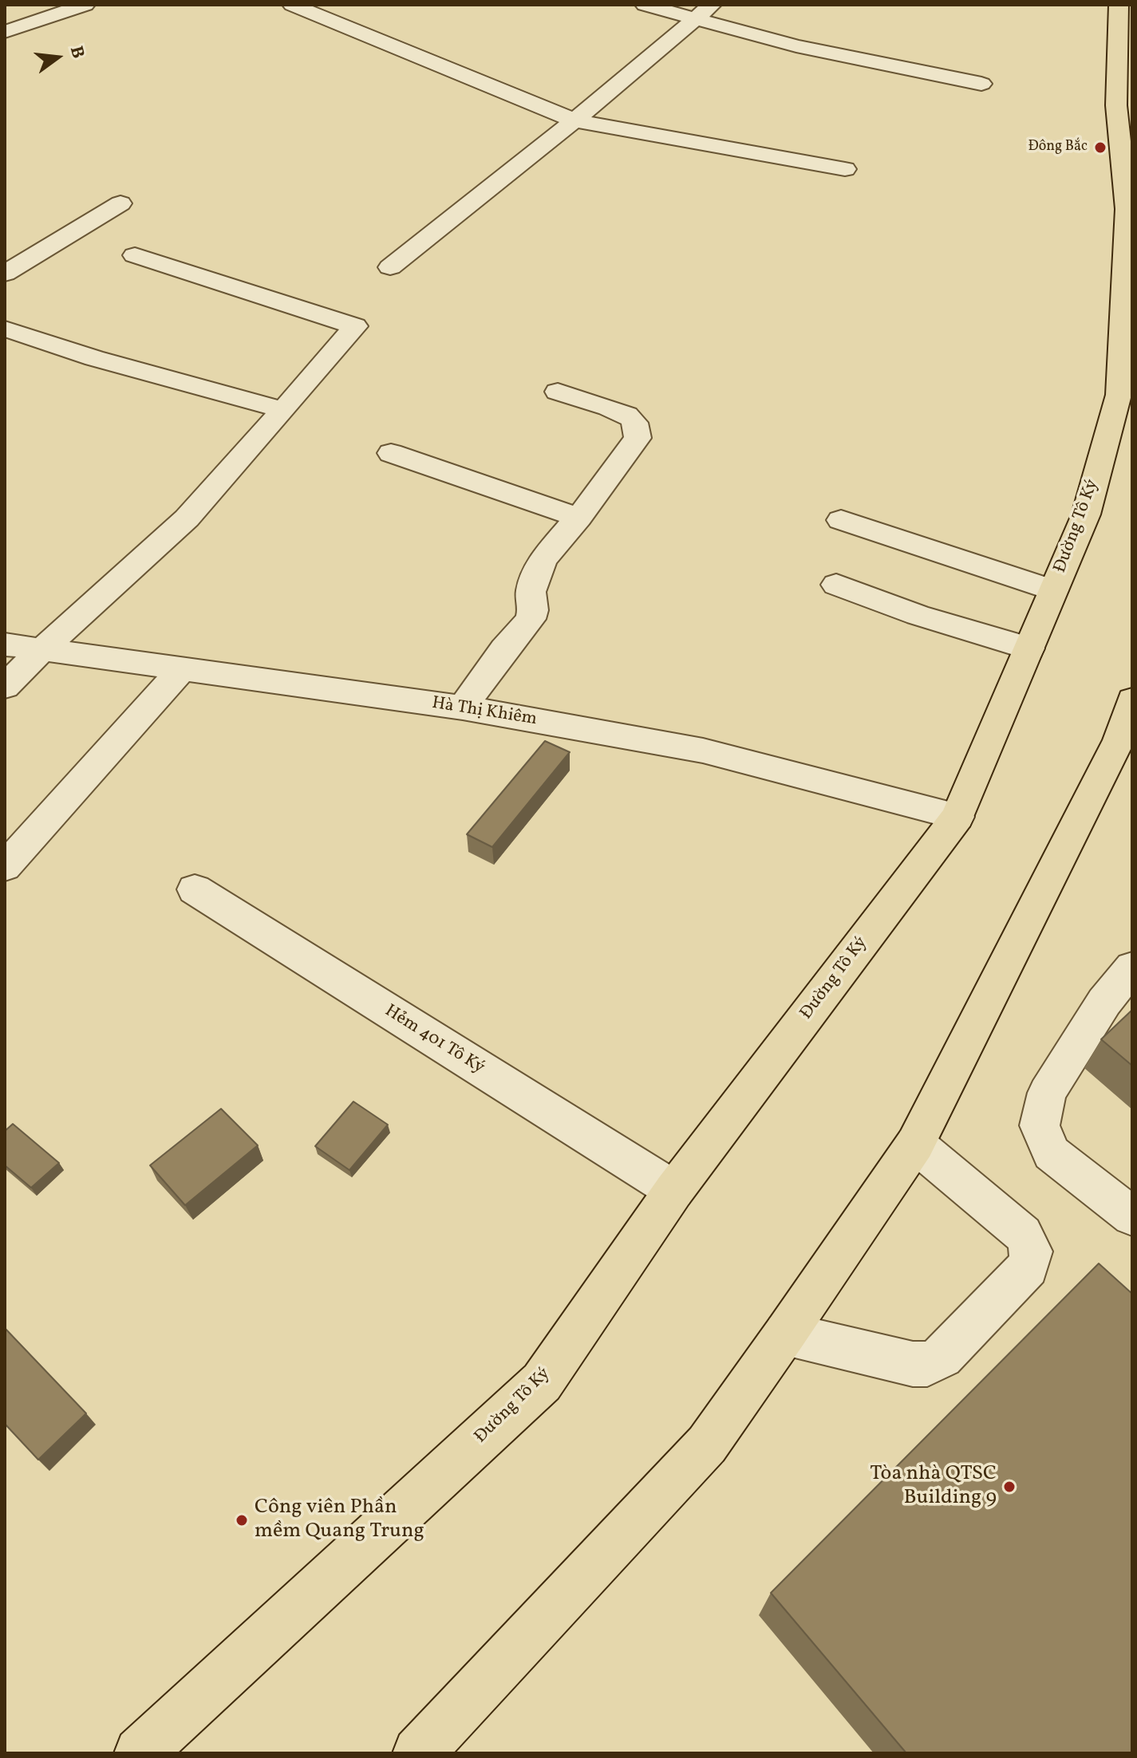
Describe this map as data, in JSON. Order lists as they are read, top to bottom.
{
  "streets": {
    "main road": ["Đường Tô Ký"],
    "street": ["Hà Thị Khiêm", "Hẻm 401 Tô Ký"]
  },
  "crossings": [
    ["Đường Tô Ký", "Hà Thị Khiêm"],
    ["Đường Tô Ký", "Hẻm 401 Tô Ký"]
  ],
  "places": ["Đông Bắc", "Tòa nhà QTSC Building 9", "Công viên Phần mềm Quang Trung"],
  "north": "right"
}
